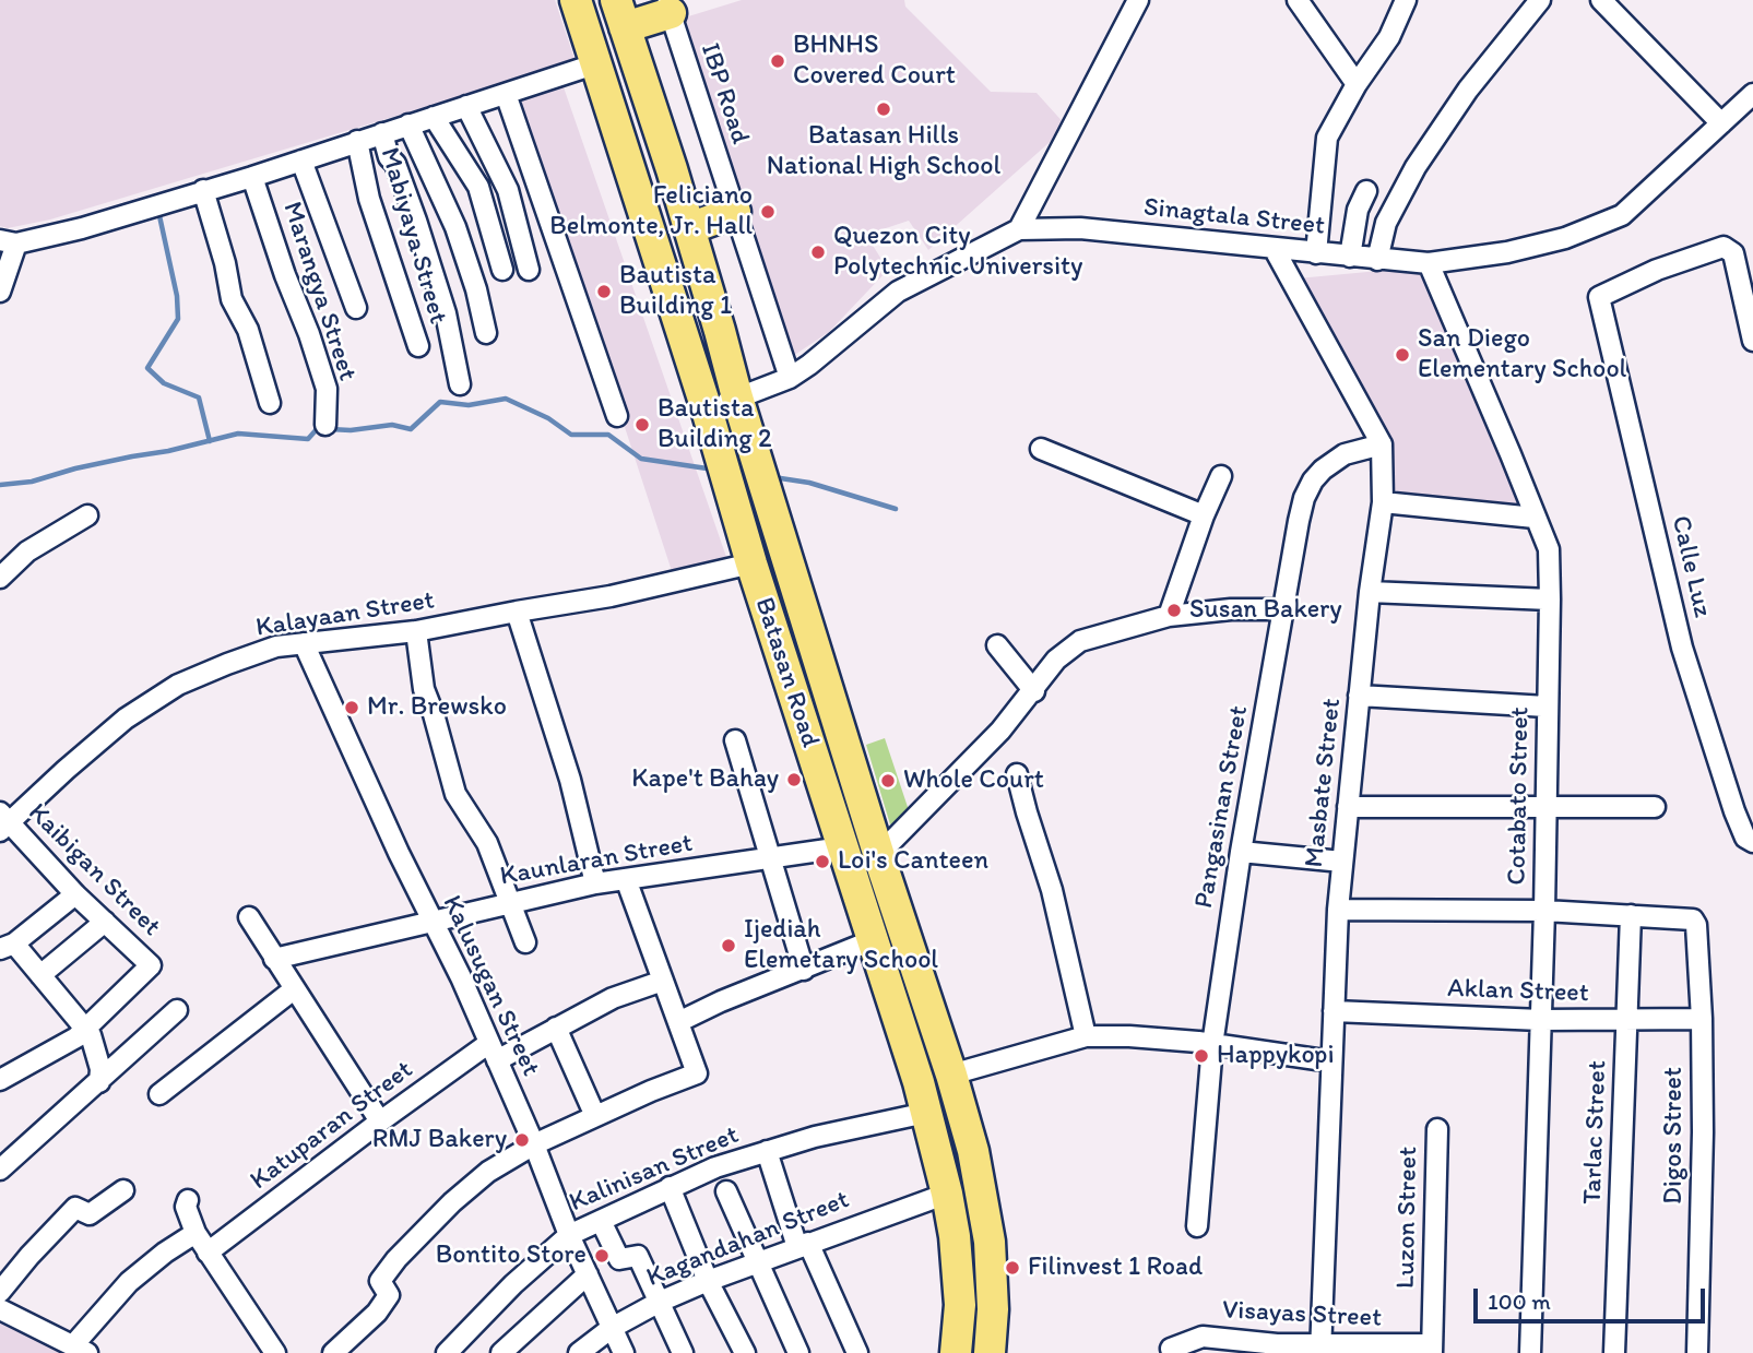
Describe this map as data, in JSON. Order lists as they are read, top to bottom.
{
  "streets": {
    "main road": ["Batasan Road"],
    "street": [
      "IBP Road",
      "Sinagtala Street",
      "Mabiyaya Street",
      "Marangya Street",
      "Calle Luz",
      "Kalayaan Street",
      "Masbate Street",
      "Cotabato Street",
      "Pangasinan Street",
      "Kaunlaran Street",
      "Kaibigan Street",
      "Kalusugan Street",
      "Aklan Street",
      "Katuparan Street",
      "Tarlac Street",
      "Digos Street",
      "Kalinisan Street",
      "Luzon Street",
      "Kagandahan Street",
      "Visayas Street"
    ]
  },
  "crossings": [
    ["IBP Road", "Sinagtala Street"],
    ["Sinagtala Street", "Batasan Road"],
    ["Sinagtala Street", "Masbate Street"],
    ["Sinagtala Street", "Cotabato Street"],
    ["Kalayaan Street", "Batasan Road"],
    ["Kalayaan Street", "Kaibigan Street"],
    ["Kalayaan Street", "Kalusugan Street"],
    ["Batasan Road", "Kaunlaran Street"],
    ["Batasan Road", "Kalinisan Street"],
    ["Batasan Road", "Kagandahan Street"],
    ["Masbate Street", "Pangasinan Street"],
    ["Masbate Street", "Aklan Street"],
    ["Masbate Street", "Visayas Street"],
    ["Cotabato Street", "Aklan Street"],
    ["Kaunlaran Street", "Kalusugan Street"],
    ["Kalusugan Street", "Katuparan Street"],
    ["Kalusugan Street", "Kalinisan Street"],
    ["Kalusugan Street", "Kagandahan Street"],
    ["Aklan Street", "Tarlac Street"],
    ["Aklan Street", "Digos Street"],
    ["Tarlac Street", "Digos Street"],
    ["Luzon Street", "Visayas Street"]
  ],
  "places": [
    "BHNHS Covered Court",
    "Batasan Hills National High School",
    "Feliciano Belmonte, Jr. Hall",
    "Quezon City Polytechnic University",
    "Bautista Building 1",
    "San Diego Elementary School",
    "Bautista Building 2",
    "Susan Bakery",
    "Mr. Brewsko",
    "Kape't Bahay",
    "Whole Court",
    "Loi's Canteen",
    "Ijediah Elemetary School",
    "Happykopi",
    "RMJ Bakery",
    "Bontito Store",
    "Filinvest 1 Road"
  ],
  "scale_bar": "100 m"
}
